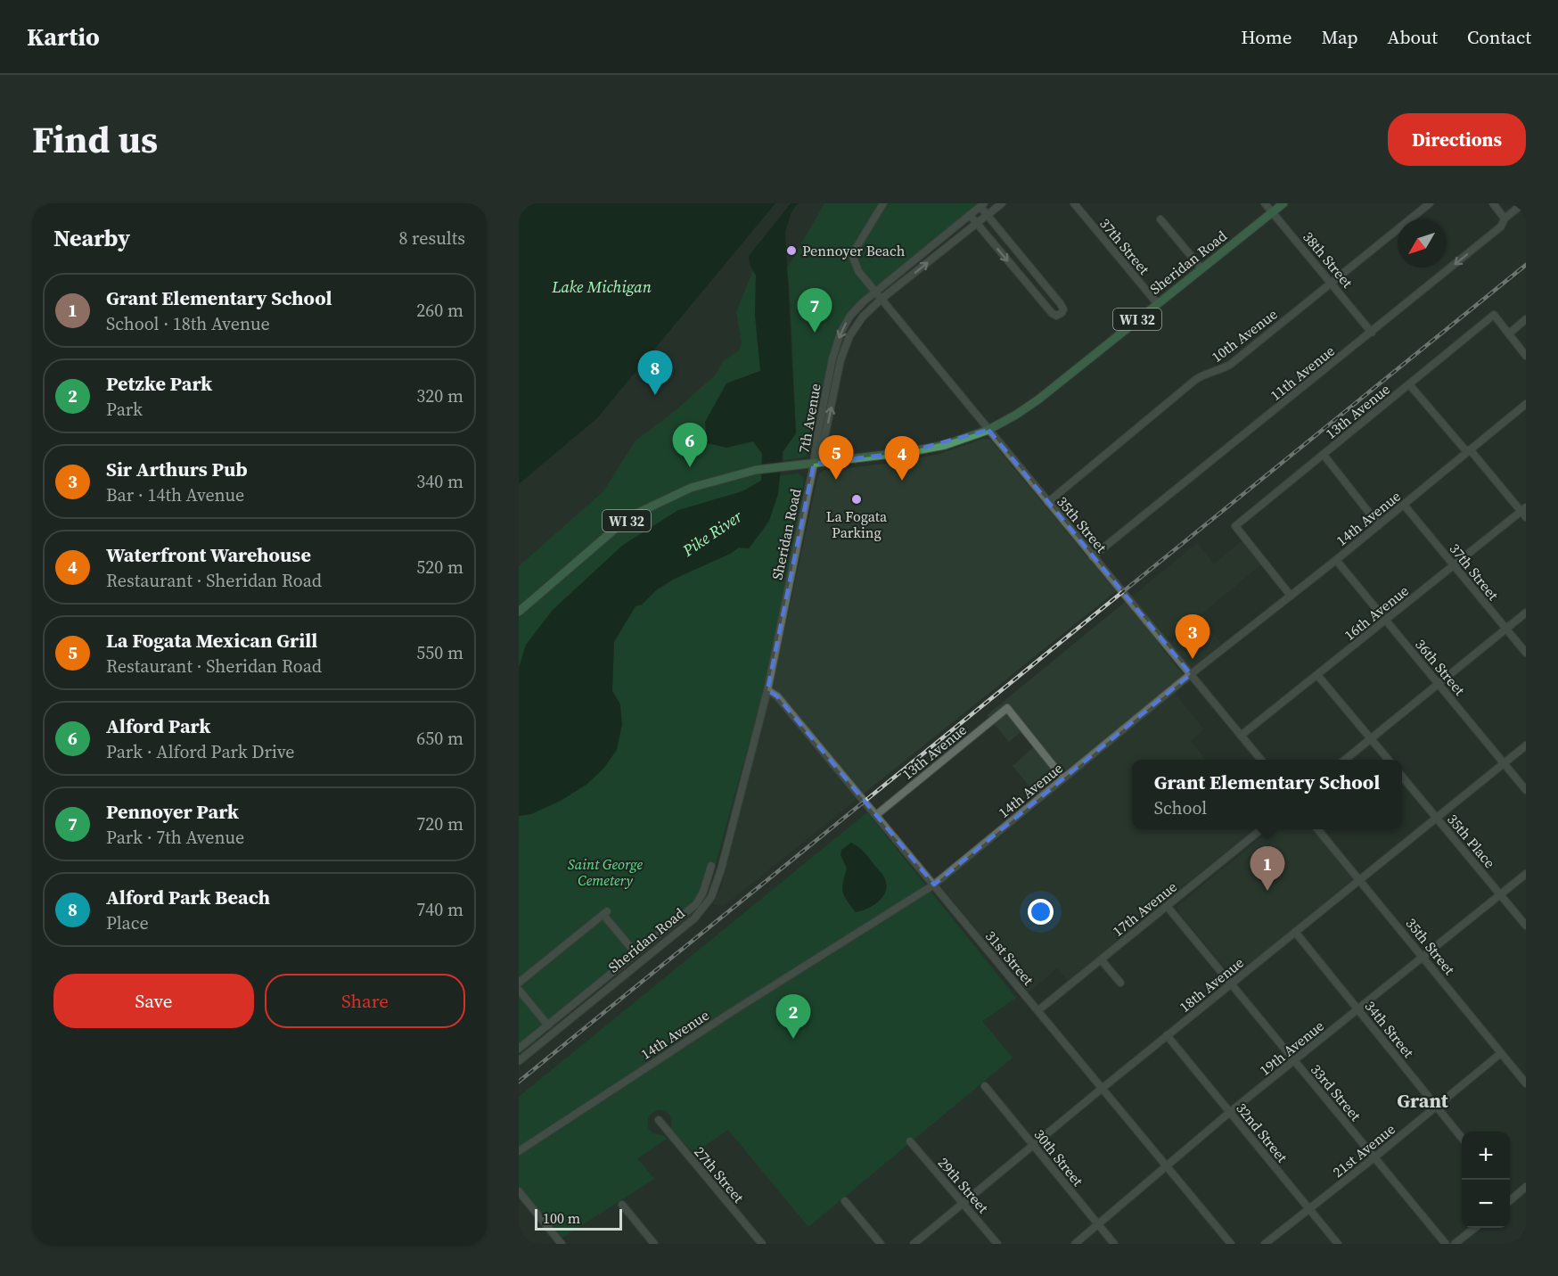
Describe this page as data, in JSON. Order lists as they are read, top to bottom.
{
  "streets": {
    "main road": ["Sheridan Road", "WI 32"],
    "street": [
      "37th Street",
      "38th Street",
      "10th Avenue",
      "11th Avenue",
      "13th Avenue",
      "7th Avenue",
      "14th Avenue",
      "35th Street",
      "16th Avenue",
      "36th Street",
      "35th Place",
      "17th Avenue",
      "31st Street",
      "18th Avenue",
      "34th Street",
      "19th Avenue",
      "33rd Street",
      "32nd Street",
      "21st Avenue",
      "30th Street",
      "27th Street",
      "29th Street"
    ]
  },
  "crossings": [
    ["37th Street", "Sheridan Road"],
    ["37th Street", "14th Avenue"],
    ["37th Street", "16th Avenue"],
    ["38th Street", "Sheridan Road"],
    ["38th Street", "10th Avenue"],
    ["38th Street", "11th Avenue"],
    ["Sheridan Road", "WI 32"],
    ["Sheridan Road", "7th Avenue"],
    ["Sheridan Road", "35th Street"],
    ["Sheridan Road", "31st Street"],
    ["WI 32", "7th Avenue"],
    ["10th Avenue", "35th Street"],
    ["11th Avenue", "35th Street"],
    ["13th Avenue", "14th Avenue"],
    ["13th Avenue", "31st Street"],
    ["7th Avenue", "35th Street"],
    ["14th Avenue", "35th Street"],
    ["14th Avenue", "36th Street"],
    ["14th Avenue", "31st Street"],
    ["35th Street", "16th Avenue"],
    ["35th Street", "18th Avenue"],
    ["35th Street", "19th Avenue"],
    ["35th Street", "21st Avenue"],
    ["16th Avenue", "36th Street"],
    ["36th Street", "18th Avenue"],
    ["35th Place", "18th Avenue"],
    ["35th Place", "19th Avenue"],
    ["17th Avenue", "31st Street"],
    ["17th Avenue", "33rd Street"],
    ["31st Street", "18th Avenue"],
    ["31st Street", "19th Avenue"],
    ["18th Avenue", "34th Street"],
    ["18th Avenue", "33rd Street"],
    ["18th Avenue", "32nd Street"],
    ["18th Avenue", "30th Street"],
    ["18th Avenue", "29th Street"],
    ["34th Street", "19th Avenue"],
    ["34th Street", "21st Avenue"],
    ["19th Avenue", "33rd Street"],
    ["19th Avenue", "32nd Street"],
    ["19th Avenue", "30th Street"],
    ["33rd Street", "21st Avenue"],
    ["32nd Street", "21st Avenue"]
  ],
  "districts": ["Grant"],
  "water": ["Lake Michigan", "Pike River"],
  "parks": ["Saint George Cemetery"],
  "places": ["Pennoyer Beach", "La Fogata Parking"],
  "scale_bar": "100 m",
  "north": "bottom left",
  "page": {
    "header": "Kartio",
    "nav": [
      "Home",
      "Map",
      "About",
      "Contact"
    ],
    "title": "Find us",
    "buttons": [
      "Directions",
      ["Save", "Share"]
    ],
    "heading": ["Nearby", "8 results"],
    "list": [
      {
        "mark": "1",
        "name": "Grant Elementary School",
        "note": "School · 18th Avenue",
        "value": "260 m"
      },
      {
        "mark": "2",
        "name": "Petzke Park",
        "note": "Park",
        "value": "320 m"
      },
      {
        "mark": "3",
        "name": "Sir Arthurs Pub",
        "note": "Bar · 14th Avenue",
        "value": "340 m"
      },
      {
        "mark": "4",
        "name": "Waterfront Warehouse",
        "note": "Restaurant · Sheridan Road",
        "value": "520 m"
      },
      {
        "mark": "5",
        "name": "La Fogata Mexican Grill",
        "note": "Restaurant · Sheridan Road",
        "value": "550 m"
      },
      {
        "mark": "6",
        "name": "Alford Park",
        "note": "Park · Alford Park Drive",
        "value": "650 m"
      },
      {
        "mark": "7",
        "name": "Pennoyer Park",
        "note": "Park · 7th Avenue",
        "value": "720 m"
      },
      {
        "mark": "8",
        "name": "Alford Park Beach",
        "note": "Place",
        "value": "740 m"
      }
    ],
    "pins": [
      "7",
      "8",
      "6",
      "5",
      "4",
      "3",
      "1",
      "2"
    ],
    "popup": ["Grant Elementary School", "School"],
    "map_buttons": ["+", "−"],
    "scale": "100 m"
  }
}
